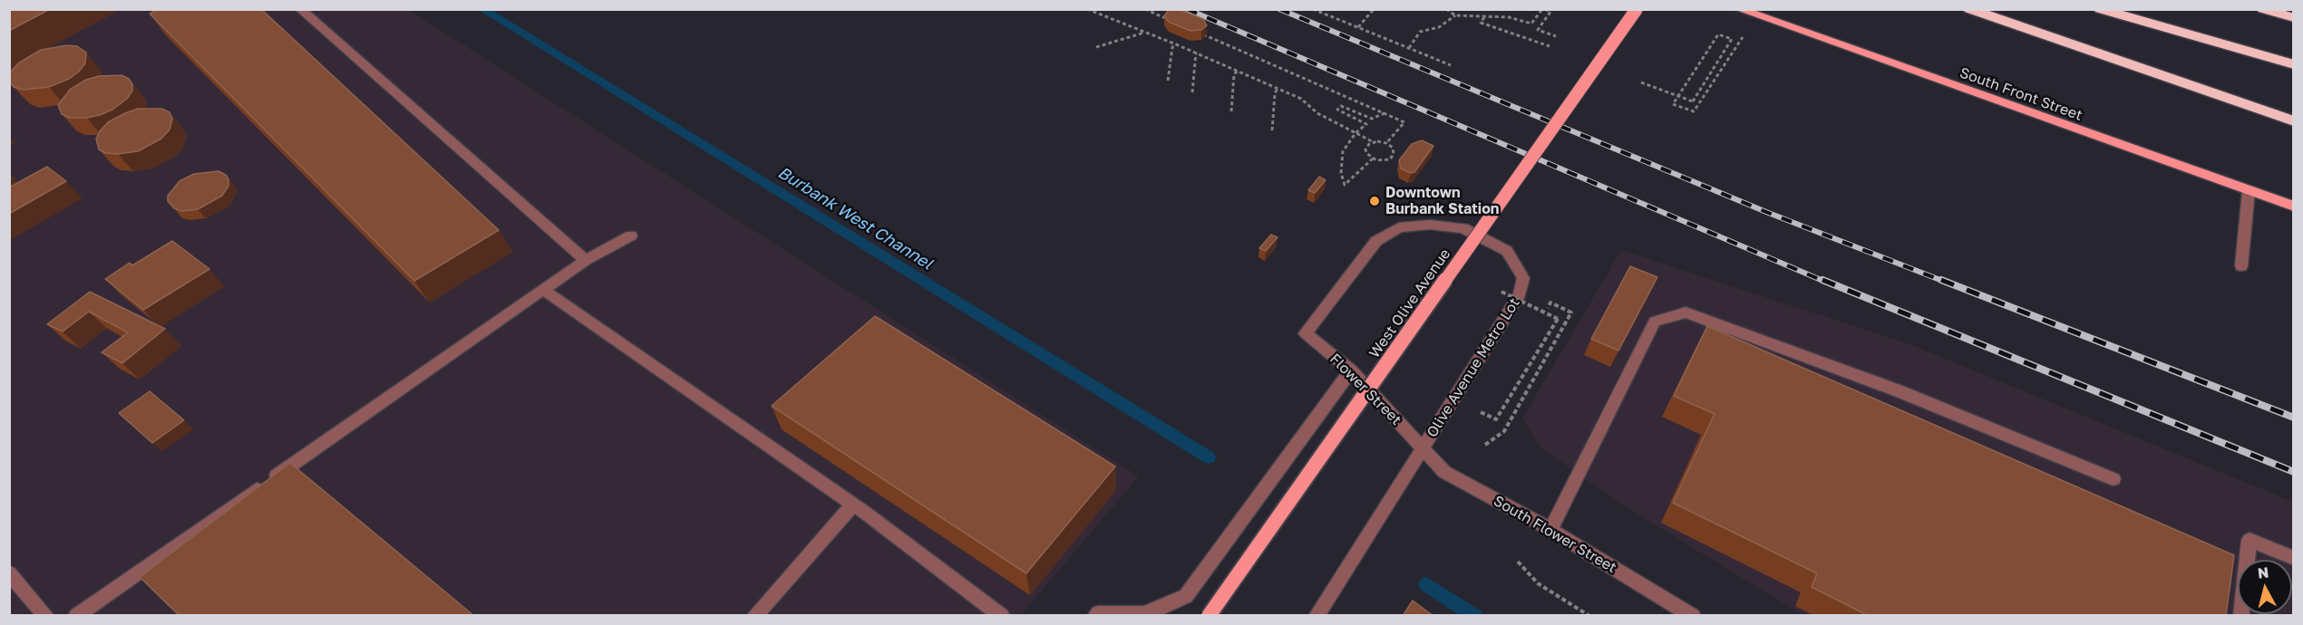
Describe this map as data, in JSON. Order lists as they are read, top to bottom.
{
  "streets": {
    "main road": ["South Front Street", "West Olive Avenue"],
    "street": ["Olive Avenue Metro Lot", "Flower Street", "South Flower Street"]
  },
  "crossings": [
    ["Olive Avenue Metro Lot", "Flower Street"],
    ["Olive Avenue Metro Lot", "South Flower Street"],
    ["Flower Street", "South Flower Street"]
  ],
  "water": ["Burbank West Channel"],
  "places": ["Downtown Burbank Station"],
  "north": "top"
}
